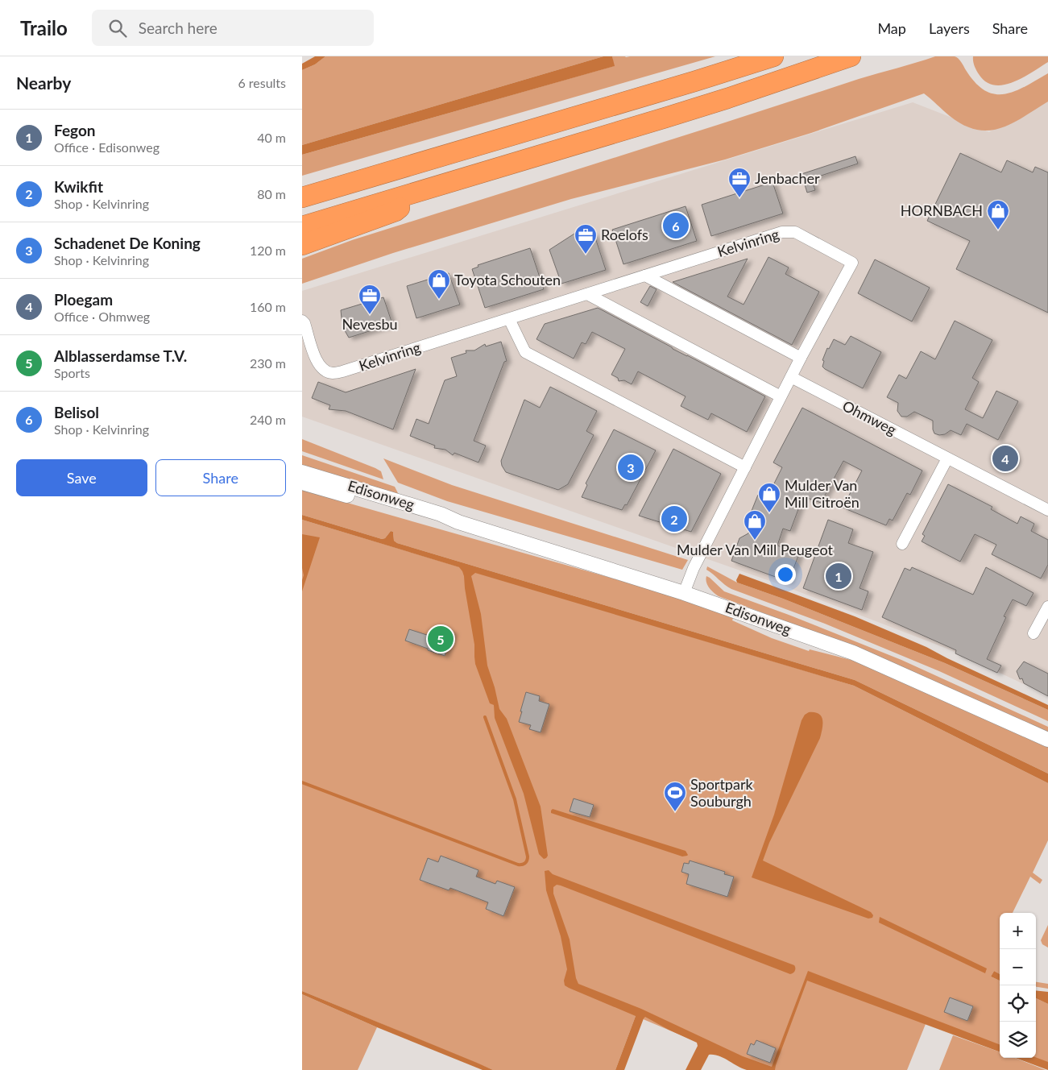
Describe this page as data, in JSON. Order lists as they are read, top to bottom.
{
  "streets": {
    "street": ["Kelvinring", "Ohmweg", "Edisonweg"]
  },
  "crossings": [
    ["Kelvinring", "Ohmweg"],
    ["Kelvinring", "Edisonweg"]
  ],
  "places": {
    "office": ["Jenbacher", "Roelofs", "Nevesbu"],
    "shop": [
      "HORNBACH",
      "Toyota Schouten",
      "Mulder Van Mill Citroën",
      "Mulder Van Mill Peugeot"
    ],
    "sports": ["Sportpark Souburgh"]
  },
  "page": {
    "header": "Trailo",
    "search": "Search here",
    "nav": ["Map", "Layers", "Share"],
    "heading": ["Nearby", "6 results"],
    "list": [
      {
        "mark": "1",
        "name": "Fegon",
        "note": "Office · Edisonweg",
        "value": "40 m"
      },
      {
        "mark": "2",
        "name": "Kwikfit",
        "note": "Shop · Kelvinring",
        "value": "80 m"
      },
      {
        "mark": "3",
        "name": "Schadenet De Koning",
        "note": "Shop · Kelvinring",
        "value": "120 m"
      },
      {
        "mark": "4",
        "name": "Ploegam",
        "note": "Office · Ohmweg",
        "value": "160 m"
      },
      {
        "mark": "5",
        "name": "Alblasserdamse T.V.",
        "note": "Sports",
        "value": "230 m"
      },
      {
        "mark": "6",
        "name": "Belisol",
        "note": "Shop · Kelvinring",
        "value": "240 m"
      }
    ],
    "pins": [
      "6",
      "4",
      "3",
      "2",
      "1",
      "5"
    ],
    "buttons": ["Save", "Share"],
    "map_buttons": ["+", "−"]
  }
}
